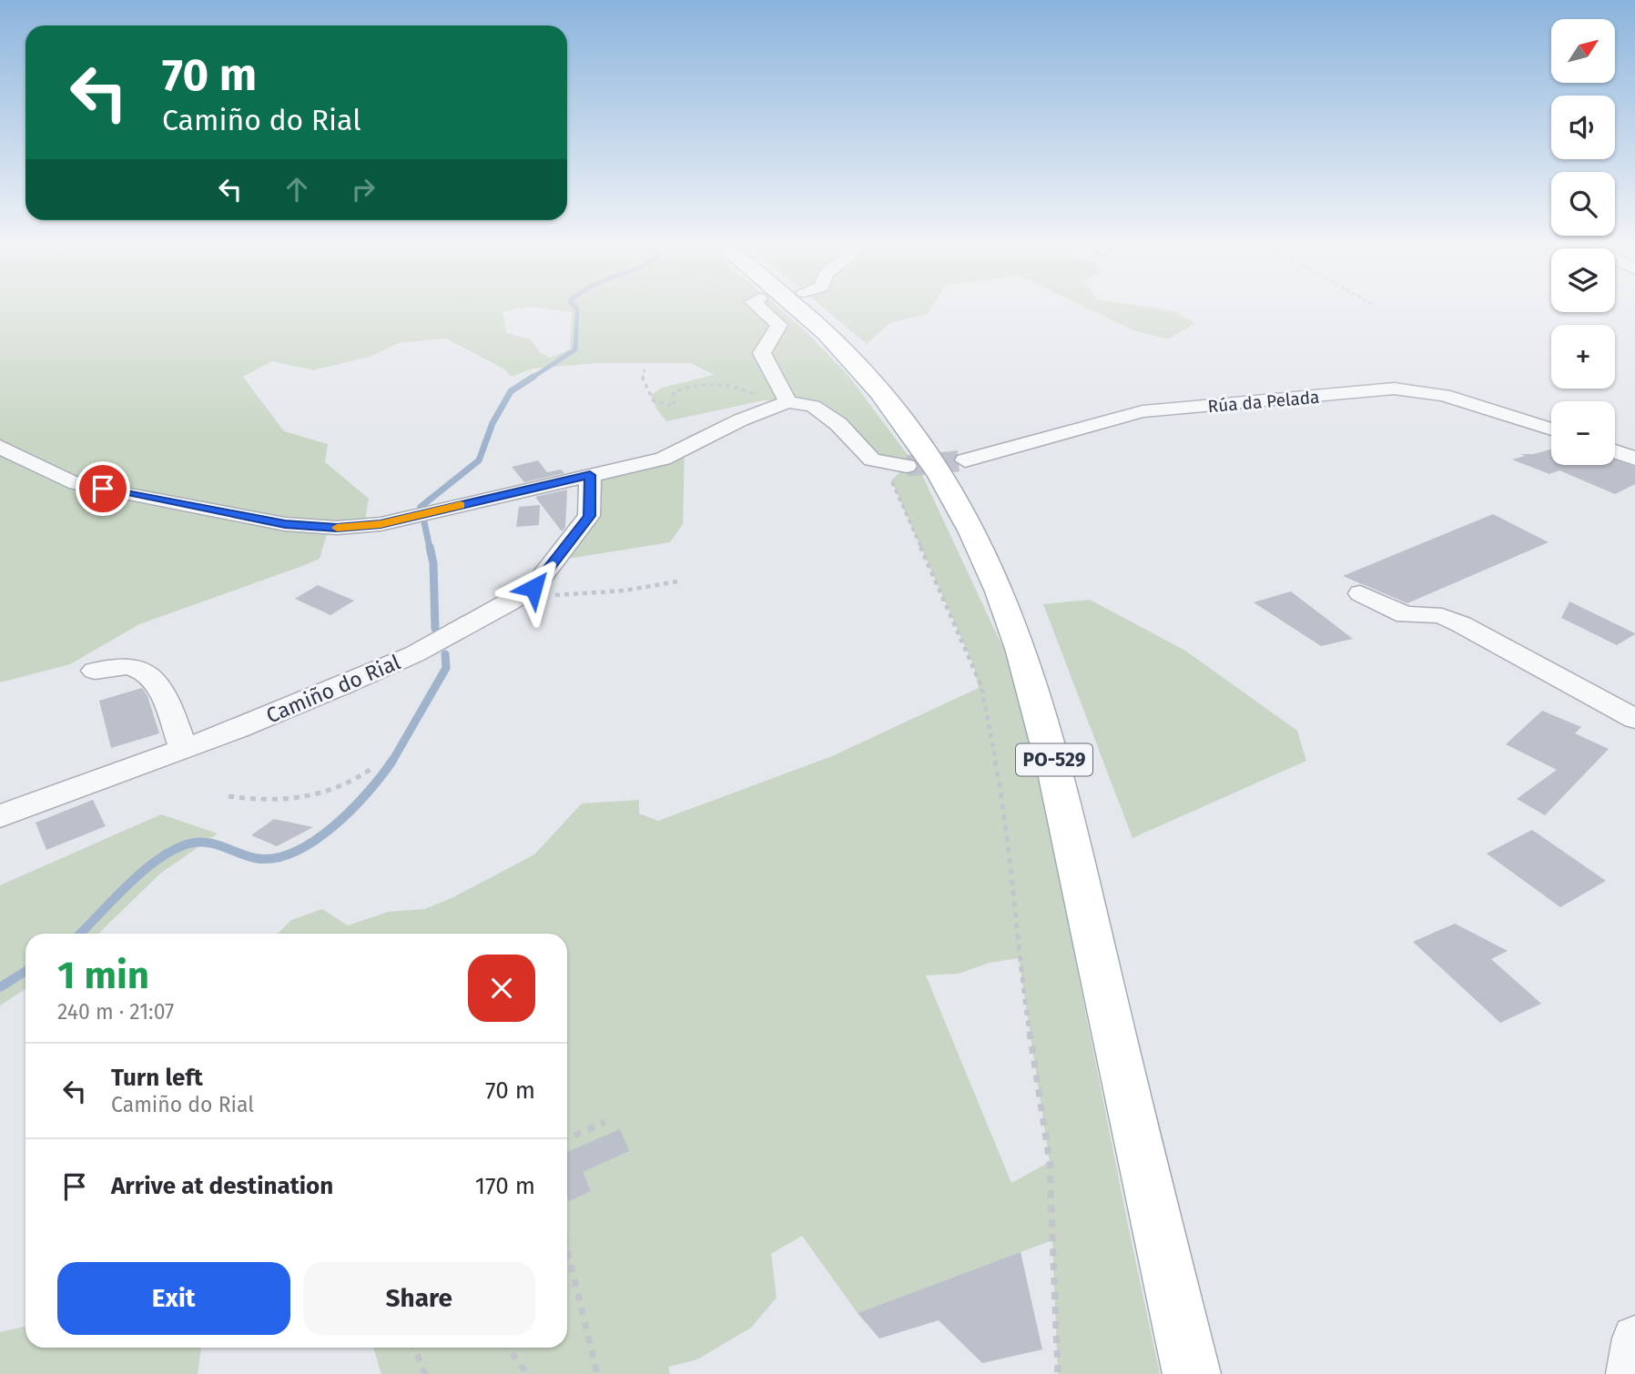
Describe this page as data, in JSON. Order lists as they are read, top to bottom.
{
  "streets": {
    "main road": ["PO-529"],
    "street": ["Rúa da Pelada", "Camiño do Rial"]
  },
  "north": "top right",
  "page": {
    "map_buttons": ["+", "−"],
    "turn": ["70 m", "Camiño do Rial"],
    "heading": ["1 min", "240 m · 21:07"],
    "list": [
      {
        "name": "Turn left",
        "note": "Camiño do Rial",
        "value": "70 m"
      },
      {
        "name": "Arrive at destination",
        "value": "170 m"
      }
    ],
    "buttons": ["Exit", "Share"]
  }
}
